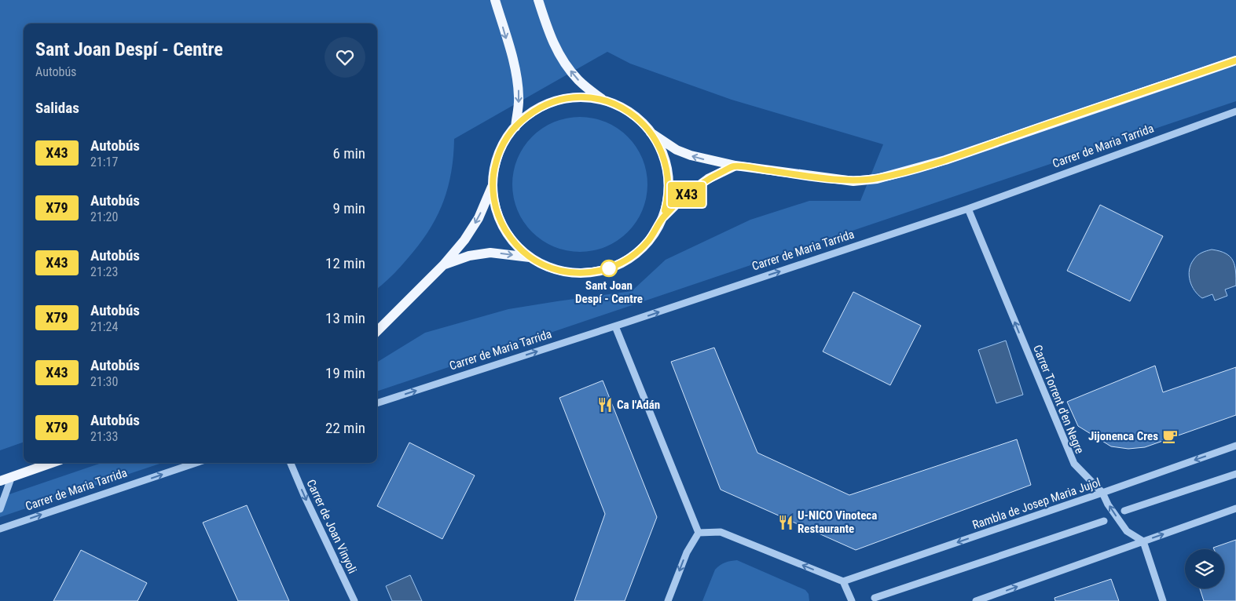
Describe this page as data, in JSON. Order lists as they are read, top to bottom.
{
  "streets": {
    "street": [
      "Carrer de Maria Tarrida",
      "Carrer Torrent d'en Negre",
      "Rambla de Josep Maria Jujol",
      "Carrer de Joan Vinyoli"
    ]
  },
  "crossings": [
    ["Carrer de Maria Tarrida", "Carrer Torrent d'en Negre"],
    ["Carrer Torrent d'en Negre", "Rambla de Josep Maria Jujol"]
  ],
  "one_way": ["Carrer de Maria Tarrida", "Carrer Torrent d'en Negre", "Carrer de Joan Vinyoli"],
  "places": {
    "other": ["Sant Joan Despí - Centre"],
    "restaurant": ["Ca l'Adán", "U-NICO Vinoteca Restaurante"],
    "cafe": ["Jijonenca Cres"]
  },
  "lines": ["bus line X43"],
  "page": {
    "on_map": "X43",
    "heading": [
      ["Sant Joan Despí - Centre", "Autobús"],
      "Salidas"
    ],
    "list": [
      {
        "mark": "X43",
        "name": "Autobús",
        "note": "21:17",
        "value": "6 min"
      },
      {
        "mark": "X79",
        "name": "Autobús",
        "note": "21:20",
        "value": "9 min"
      },
      {
        "mark": "X43",
        "name": "Autobús",
        "note": "21:23",
        "value": "12 min"
      },
      {
        "mark": "X79",
        "name": "Autobús",
        "note": "21:24",
        "value": "13 min"
      },
      {
        "mark": "X43",
        "name": "Autobús",
        "note": "21:30",
        "value": "19 min"
      },
      {
        "mark": "X79",
        "name": "Autobús",
        "note": "21:33",
        "value": "22 min"
      }
    ]
  }
}
